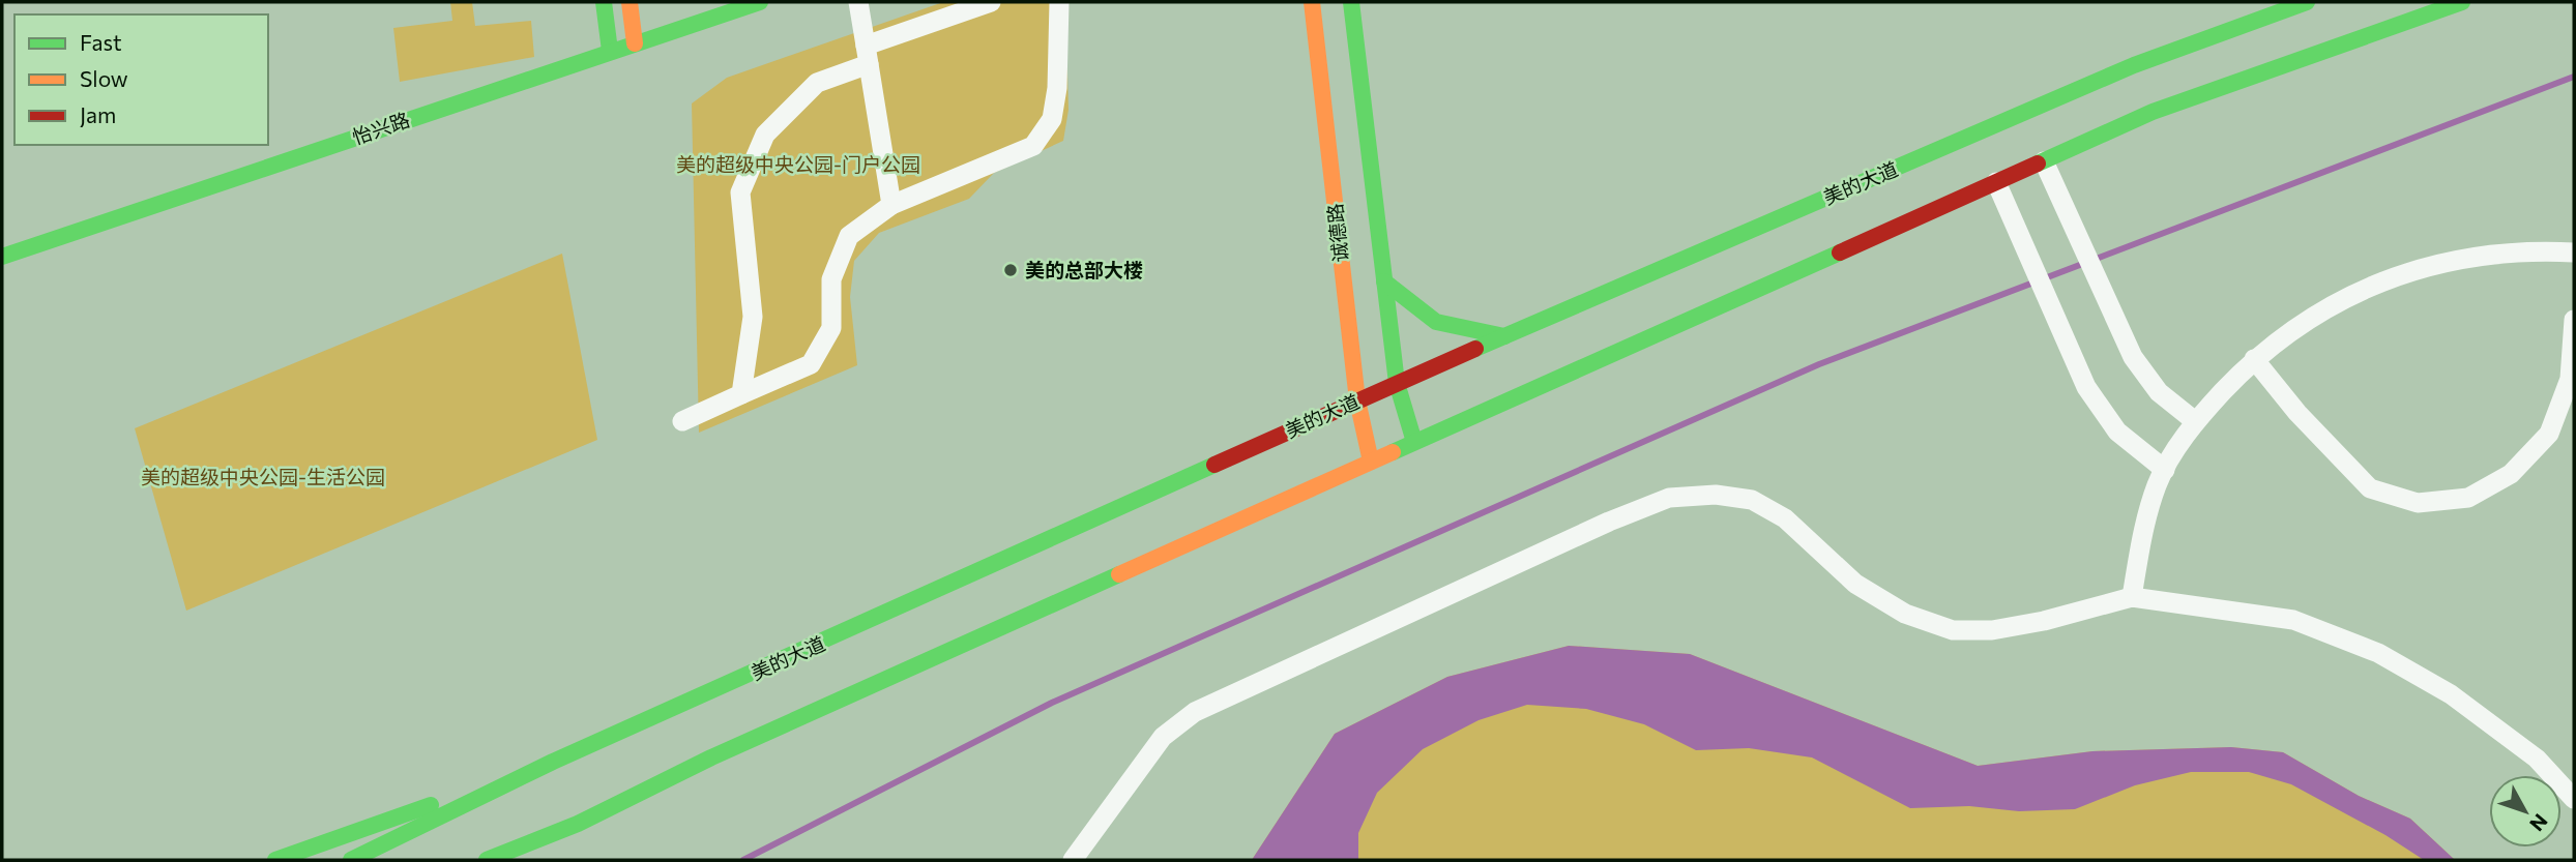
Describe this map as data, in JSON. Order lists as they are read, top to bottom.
{
  "streets": {
    "main road": ["怡兴路", "美的大道", "诚德路"]
  },
  "crossings": [
    ["美的大道", "诚德路"]
  ],
  "parks": ["美的超级中央公园-门户公园", "美的超级中央公园-生活公园"],
  "places": ["美的总部大楼"],
  "legend": ["Fast", "Slow", "Jam"],
  "north": "bottom right"
}
